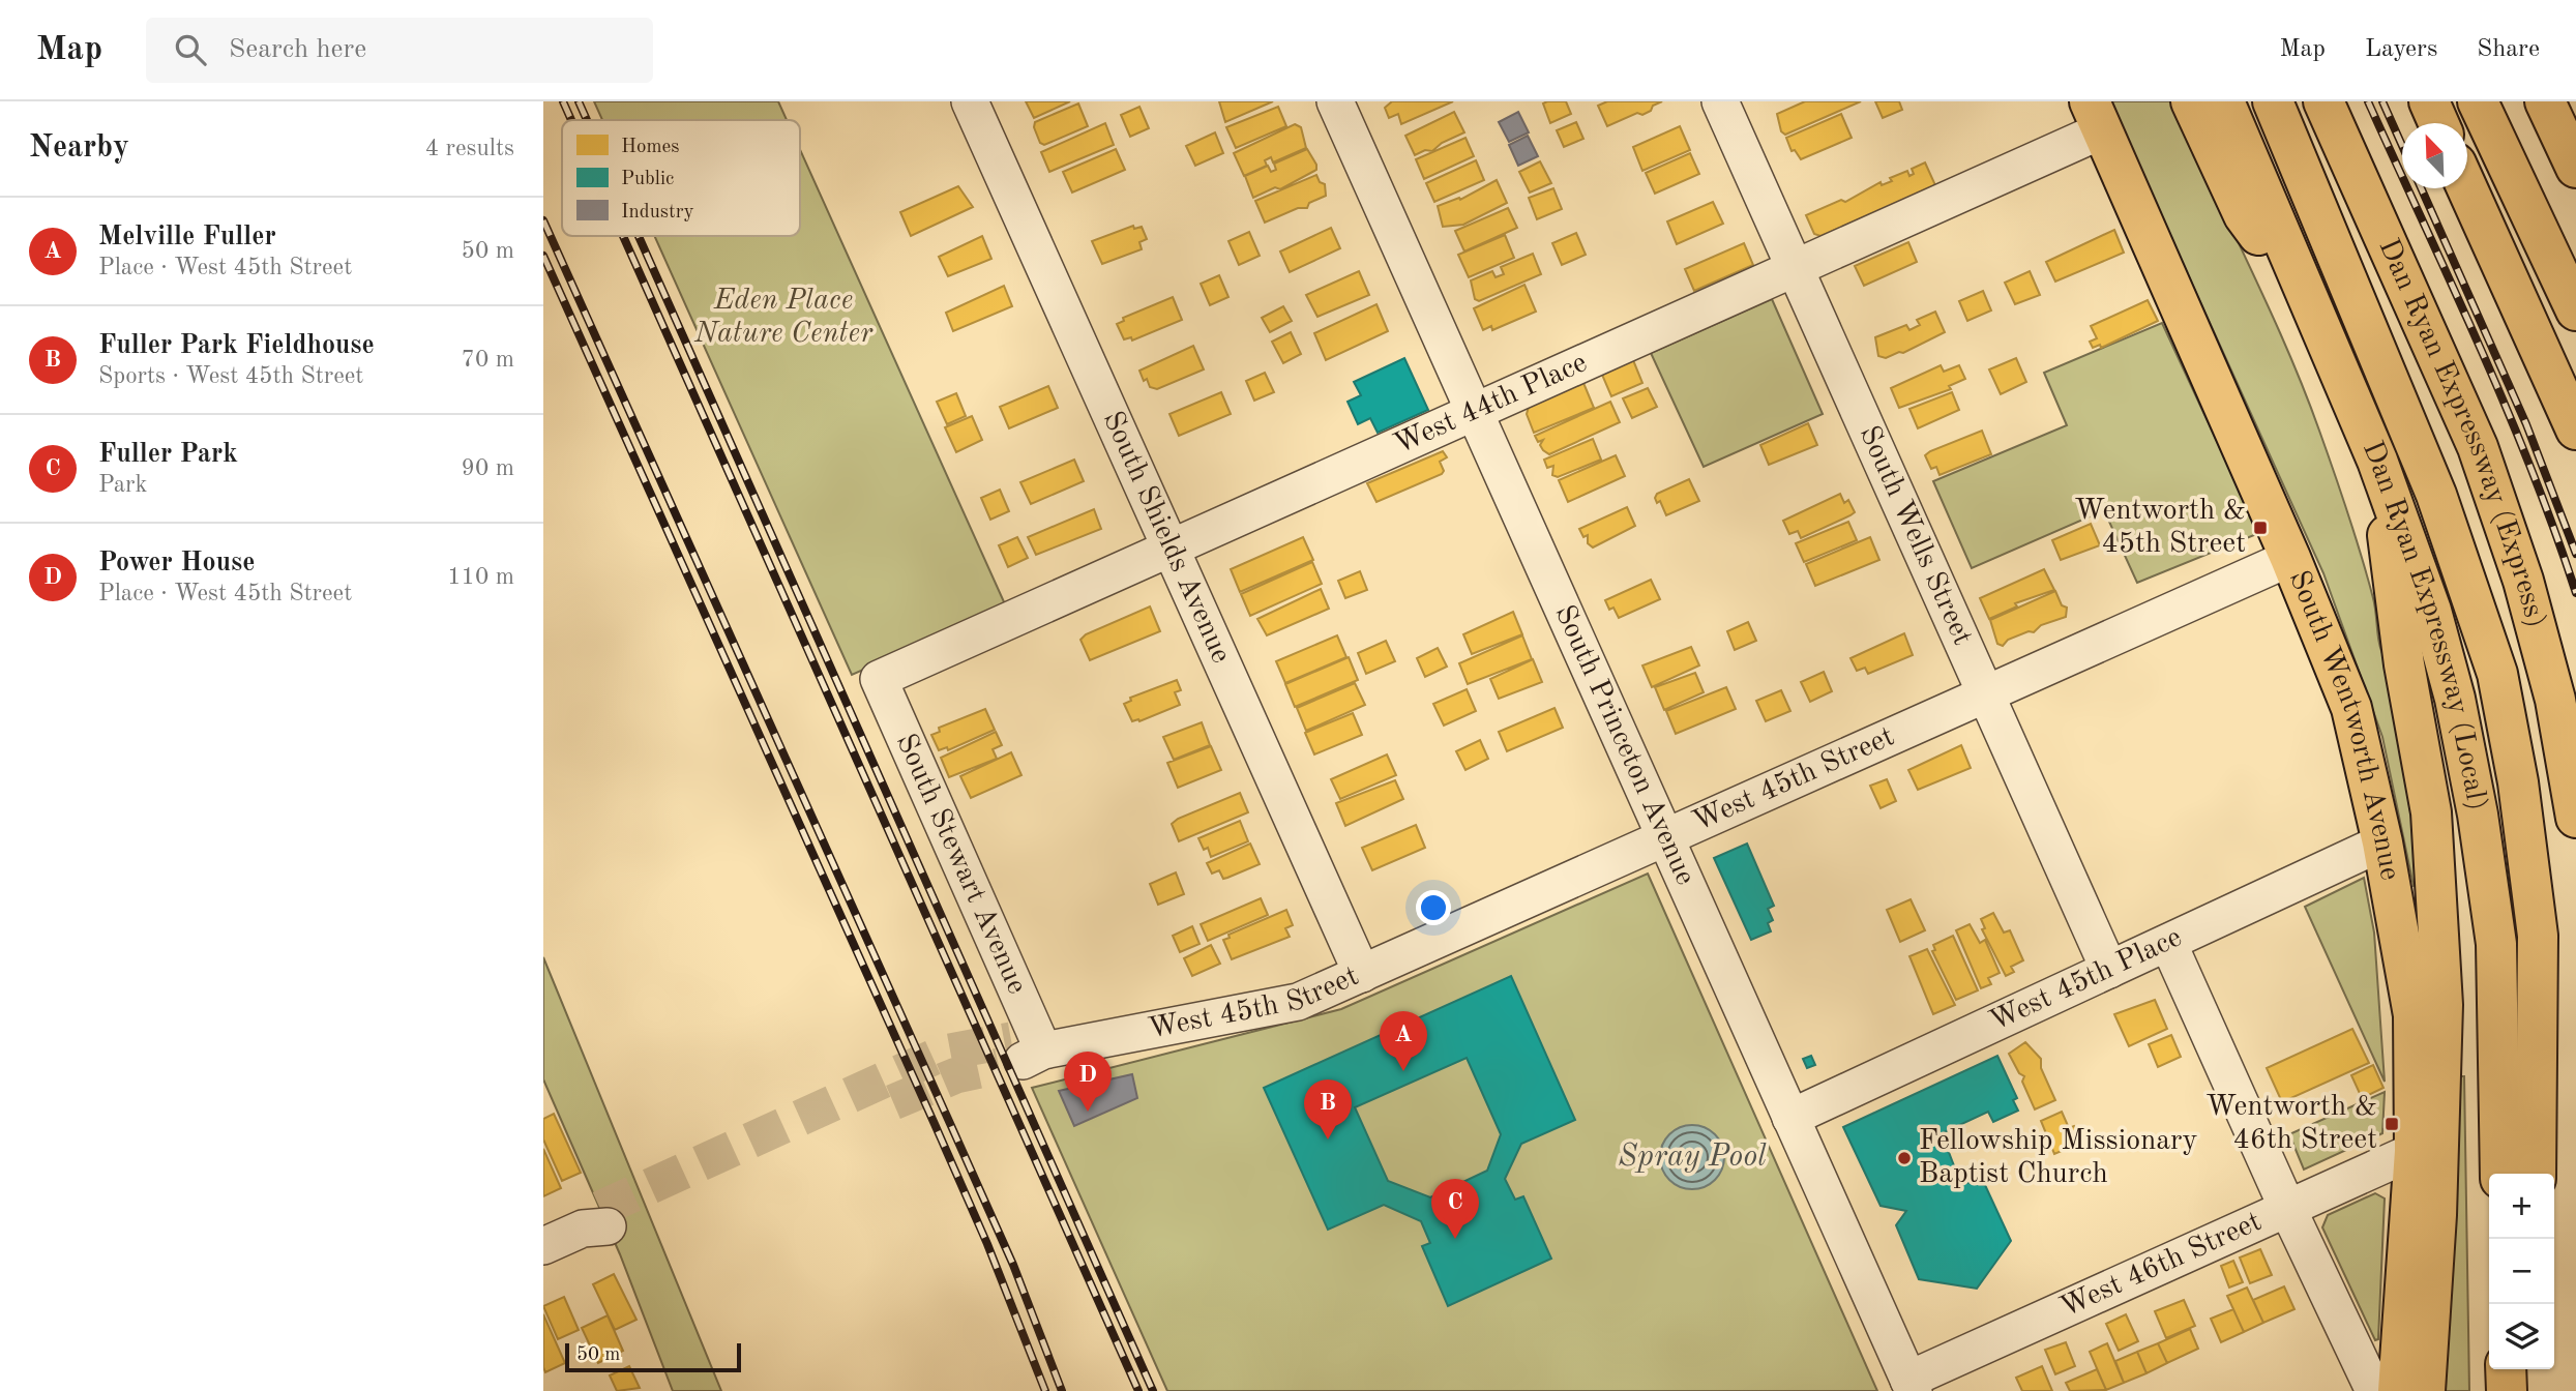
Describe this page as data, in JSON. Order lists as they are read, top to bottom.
{
  "streets": {
    "main road": ["Dan Ryan Expressway (Express)", "Dan Ryan Expressway (Local)", "South Wentworth Avenue"],
    "street": [
      "West 44th Place",
      "South Wells Street",
      "South Shields Avenue",
      "South Princeton Avenue",
      "West 45th Street",
      "South Stewart Avenue",
      "West 45th Place",
      "West 46th Street"
    ]
  },
  "crossings": [
    ["West 44th Place", "South Wells Street"],
    ["West 44th Place", "South Shields Avenue"],
    ["West 44th Place", "South Wentworth Avenue"],
    ["West 44th Place", "South Princeton Avenue"],
    ["West 44th Place", "South Stewart Avenue"],
    ["South Wells Street", "West 45th Street"],
    ["South Wells Street", "West 45th Place"],
    ["South Shields Avenue", "West 45th Street"],
    ["South Wentworth Avenue", "West 45th Street"],
    ["South Wentworth Avenue", "West 45th Place"],
    ["South Wentworth Avenue", "West 46th Street"],
    ["South Princeton Avenue", "West 45th Street"],
    ["South Princeton Avenue", "West 45th Place"],
    ["South Princeton Avenue", "West 46th Street"],
    ["West 45th Street", "South Stewart Avenue"]
  ],
  "water": ["Spray Pool"],
  "parks": ["Eden Place Nature Center"],
  "places": {
    "transit": ["Wentworth & 45th Street", "Wentworth & 46th Street"],
    "other": ["Fellowship Missionary Baptist Church"]
  },
  "legend": ["Homes", "Public", "Industry"],
  "scale_bar": "50 m",
  "north": "top left",
  "page": {
    "header": "Map",
    "search": "Search here",
    "nav": ["Map", "Layers", "Share"],
    "heading": ["Nearby", "4 results"],
    "list": [
      {
        "mark": "A",
        "name": "Melville Fuller",
        "note": "Place · West 45th Street",
        "value": "50 m"
      },
      {
        "mark": "B",
        "name": "Fuller Park Fieldhouse",
        "note": "Sports · West 45th Street",
        "value": "70 m"
      },
      {
        "mark": "C",
        "name": "Fuller Park",
        "note": "Park",
        "value": "90 m"
      },
      {
        "mark": "D",
        "name": "Power House",
        "note": "Place · West 45th Street",
        "value": "110 m"
      }
    ],
    "pins": [
      "A",
      "D",
      "B",
      "C"
    ],
    "map_buttons": ["+", "−"],
    "scale": "50 m"
  }
}
